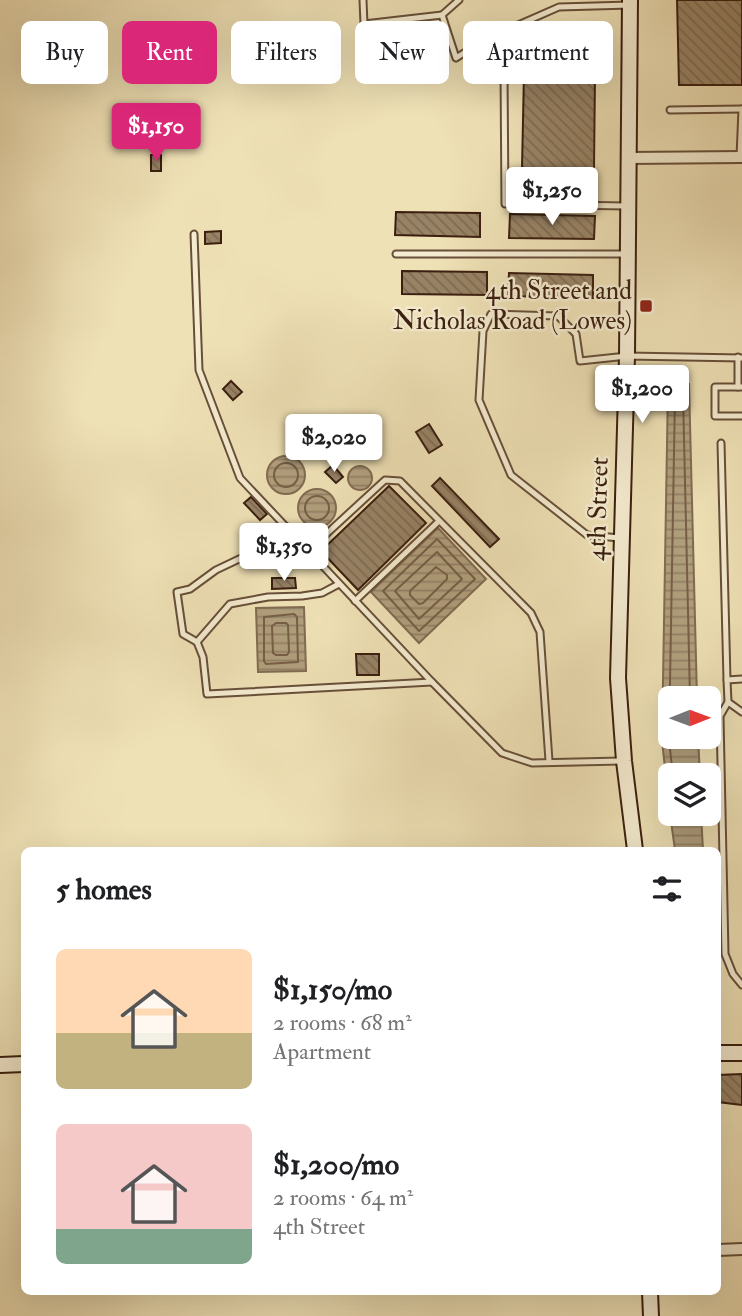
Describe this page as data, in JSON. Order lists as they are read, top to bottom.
{
  "streets": {
    "street": ["4th Street"]
  },
  "places": {
    "transit": ["4th Street and Nicholas Road (Lowes)"]
  },
  "north": "right",
  "page": {
    "chip": [
      "Buy",
      "Rent",
      "Filters",
      "New",
      "Apartment"
    ],
    "price": [
      "$1,150",
      "$1,250",
      "$1,200",
      "$2,020",
      "$1,350"
    ],
    "heading": "5 homes",
    "list": [
      {
        "name": "$1,150/mo",
        "note": "2 rooms · 68 m² · Apartment"
      },
      {
        "name": "$1,200/mo",
        "note": "2 rooms · 64 m² · 4th Street"
      }
    ]
  }
}
